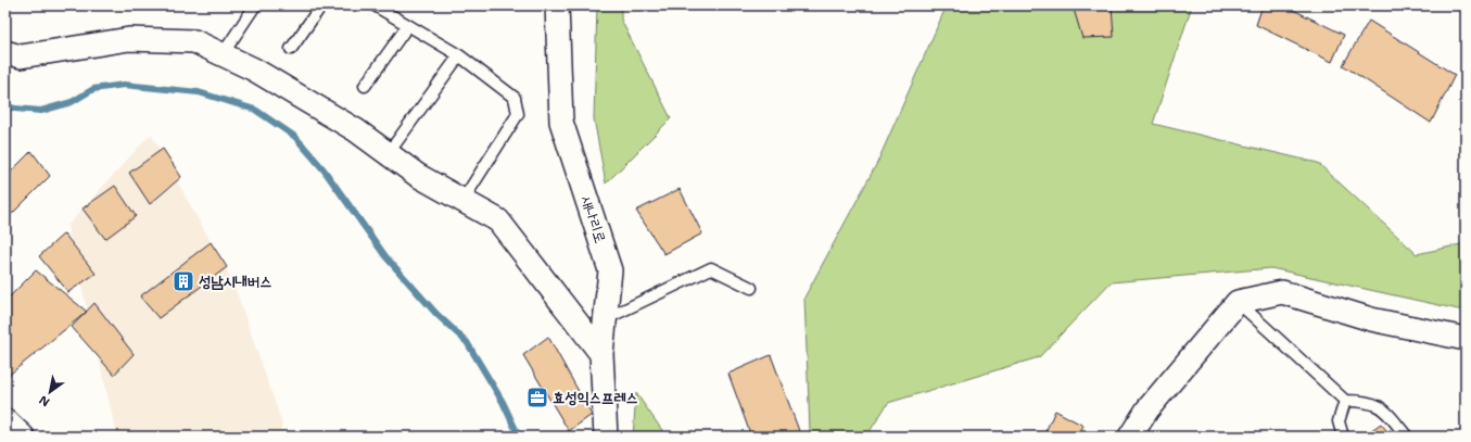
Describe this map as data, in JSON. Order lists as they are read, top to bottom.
{
  "streets": {
    "street": ["새나리로"]
  },
  "places": {
    "building": ["성남시내버스"],
    "office": ["효성익스프레스"]
  },
  "north": "bottom left"
}
